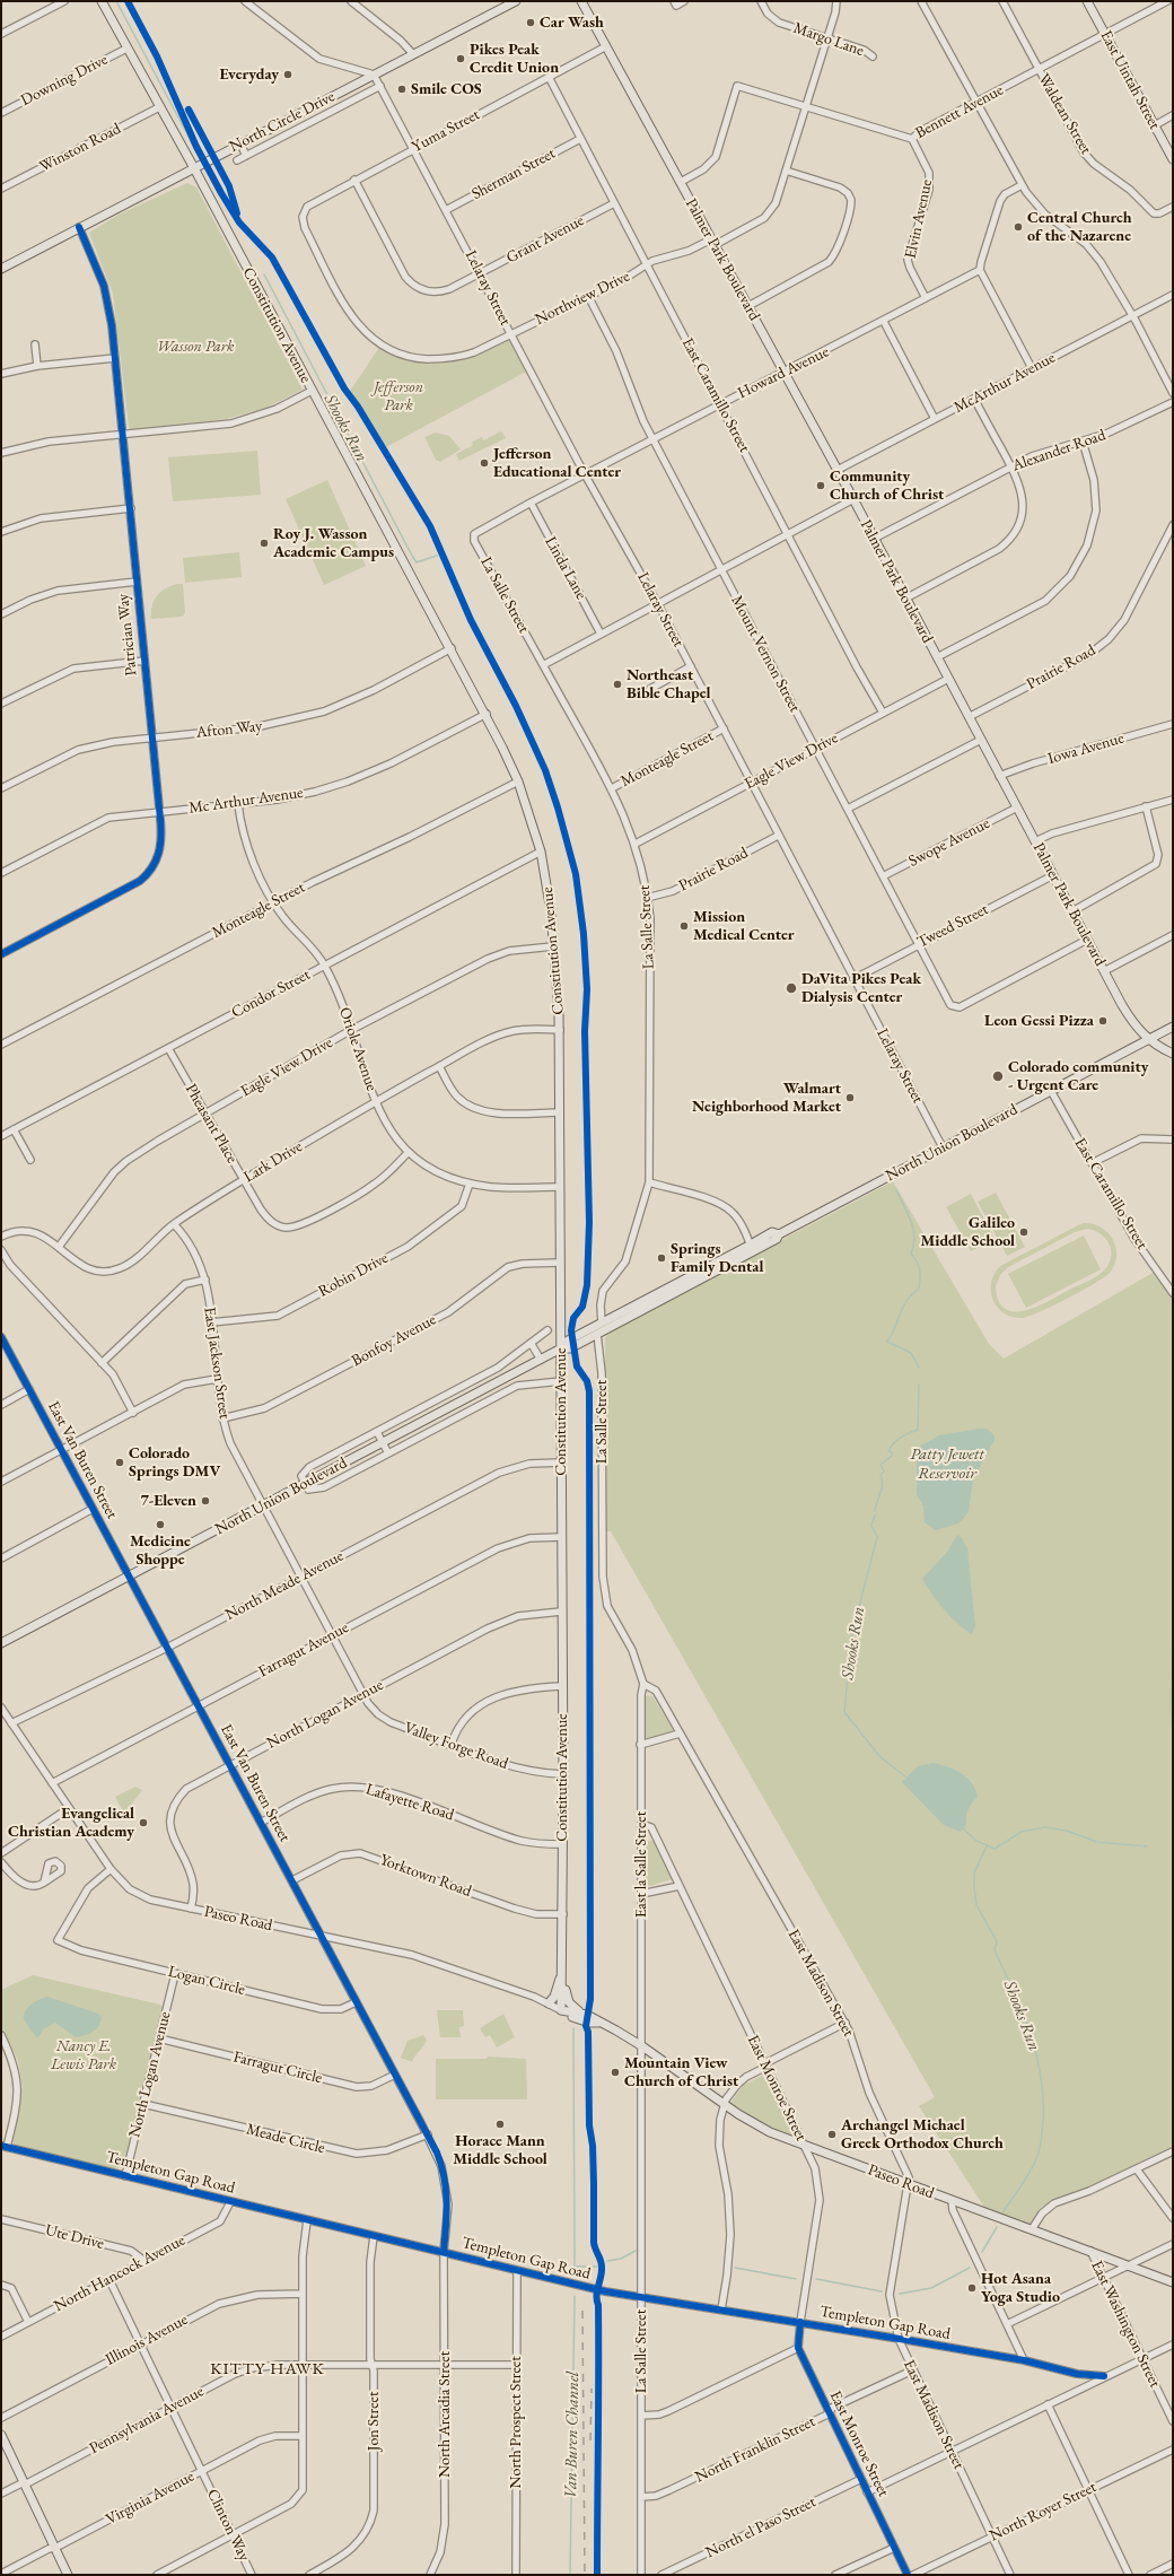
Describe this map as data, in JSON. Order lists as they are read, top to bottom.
{
  "streets": {
    "main road": [
      "East Uintah Street",
      "North Circle Drive",
      "Palmer Park Boulevard",
      "Constitution Avenue",
      "North Union Boulevard",
      "Paseo Road"
    ],
    "street": [
      "Margo Lane",
      "Downing Drive",
      "Bennett Avenue",
      "Waldean Street",
      "Yuma Street",
      "Winston Road",
      "Sherman Street",
      "Elvin Avenue",
      "Grant Avenue",
      "Lelaray Street",
      "Northview Drive",
      "Howard Avenue",
      "McArthur Avenue",
      "East Caramillo Street",
      "Alexander Road",
      "Linda Lane",
      "La Salle Street",
      "Patrician Way",
      "Mount Vernon Street",
      "Prairie Road",
      "Afton Way",
      "Iowa Avenue",
      "Monteagle Street",
      "Eagle View Drive",
      "Mc Arthur Avenue",
      "Swope Avenue",
      "Tweed Street",
      "Condor Street",
      "Oriole Avenue",
      "Pheasant Place",
      "Lark Drive",
      "Robin Drive",
      "Bonfoy Avenue",
      "East Jackson Street",
      "East Van Buren Street",
      "North Meade Avenue",
      "Farragut Avenue",
      "North Logan Avenue",
      "Valley Forge Road",
      "Lafayette Road",
      "East la Salle Street",
      "Yorktown Road",
      "Logan Circle",
      "East Madison Street",
      "Farragut Circle",
      "East Monroe Street",
      "Meade Circle",
      "Templeton Gap Road",
      "Ute Drive",
      "North Hancock Avenue",
      "East Washington Street",
      "Illinois Avenue",
      "North Arcadia Street",
      "Pennsylvania Avenue",
      "Jon Street",
      "North Prospect Street",
      "North Franklin Street",
      "Virginia Avenue",
      "North Royer Street",
      "Clinton Way",
      "North el Paso Street"
    ]
  },
  "crossings": [
    ["Margo Lane", "Northview Drive"],
    ["Downing Drive", "Constitution Avenue"],
    ["East Uintah Street", "Bennett Avenue"],
    ["Bennett Avenue", "Waldean Street"],
    ["Bennett Avenue", "Elvin Avenue"],
    ["Bennett Avenue", "Palmer Park Boulevard"],
    ["Bennett Avenue", "Northview Drive"],
    ["North Circle Drive", "Lelaray Street"],
    ["North Circle Drive", "Constitution Avenue"],
    ["North Circle Drive", "Patrician Way"],
    ["Yuma Street", "Grant Avenue"],
    ["Yuma Street", "Palmer Park Boulevard"],
    ["Yuma Street", "Lelaray Street"],
    ["Yuma Street", "Northview Drive"],
    ["Yuma Street", "East Caramillo Street"],
    ["Winston Road", "Constitution Avenue"],
    ["Sherman Street", "Lelaray Street"],
    ["Sherman Street", "East Caramillo Street"],
    ["Elvin Avenue", "Howard Avenue"],
    ["Grant Avenue", "Lelaray Street"],
    ["Grant Avenue", "East Caramillo Street"],
    ["Palmer Park Boulevard", "Northview Drive"],
    ["Palmer Park Boulevard", "Howard Avenue"],
    ["Palmer Park Boulevard", "McArthur Avenue"],
    ["Palmer Park Boulevard", "Alexander Road"],
    ["Palmer Park Boulevard", "Mount Vernon Street"],
    ["Palmer Park Boulevard", "Prairie Road"],
    ["Palmer Park Boulevard", "Iowa Avenue"],
    ["Palmer Park Boulevard", "Eagle View Drive"],
    ["Palmer Park Boulevard", "Swope Avenue"],
    ["Palmer Park Boulevard", "Tweed Street"],
    ["Palmer Park Boulevard", "North Union Boulevard"],
    ["Lelaray Street", "Northview Drive"],
    ["Lelaray Street", "Howard Avenue"],
    ["Lelaray Street", "Prairie Road"],
    ["Lelaray Street", "Monteagle Street"],
    ["Lelaray Street", "Eagle View Drive"],
    ["Lelaray Street", "Tweed Street"],
    ["Lelaray Street", "North Union Boulevard"],
    ["Northview Drive", "East Caramillo Street"],
    ["Northview Drive", "Mount Vernon Street"],
    ["Constitution Avenue", "Afton Way"],
    ["Constitution Avenue", "Monteagle Street"],
    ["Constitution Avenue", "Eagle View Drive"],
    ["Constitution Avenue", "Mc Arthur Avenue"],
    ["Constitution Avenue", "Condor Street"],
    ["Constitution Avenue", "Oriole Avenue"],
    ["Constitution Avenue", "North Union Boulevard"],
    ["Constitution Avenue", "Lark Drive"],
    ["Constitution Avenue", "Bonfoy Avenue"],
    ["Constitution Avenue", "North Meade Avenue"],
    ["Constitution Avenue", "Farragut Avenue"],
    ["Constitution Avenue", "North Logan Avenue"],
    ["Constitution Avenue", "Valley Forge Road"],
    ["Constitution Avenue", "Lafayette Road"],
    ["Constitution Avenue", "Yorktown Road"],
    ["Constitution Avenue", "Paseo Road"],
    ["Howard Avenue", "East Caramillo Street"],
    ["Howard Avenue", "Linda Lane"],
    ["Howard Avenue", "La Salle Street"],
    ["Howard Avenue", "Mount Vernon Street"],
    ["East Caramillo Street", "Eagle View Drive"],
    ["East Caramillo Street", "North Union Boulevard"],
    ["La Salle Street", "Prairie Road"],
    ["La Salle Street", "Monteagle Street"],
    ["La Salle Street", "Eagle View Drive"],
    ["La Salle Street", "North Union Boulevard"],
    ["La Salle Street", "East la Salle Street"],
    ["La Salle Street", "Paseo Road"],
    ["La Salle Street", "East Madison Street"],
    ["La Salle Street", "Templeton Gap Road"],
    ["La Salle Street", "North Franklin Street"],
    ["Patrician Way", "Afton Way"],
    ["Patrician Way", "Mc Arthur Avenue"],
    ["Mount Vernon Street", "Eagle View Drive"],
    ["Mount Vernon Street", "Swope Avenue"],
    ["Mount Vernon Street", "Tweed Street"],
    ["Monteagle Street", "Oriole Avenue"],
    ["Eagle View Drive", "Oriole Avenue"],
    ["Eagle View Drive", "Pheasant Place"],
    ["Eagle View Drive", "Lark Drive"],
    ["Mc Arthur Avenue", "Oriole Avenue"],
    ["Condor Street", "Oriole Avenue"],
    ["Condor Street", "Pheasant Place"],
    ["Oriole Avenue", "Pheasant Place"],
    ["Oriole Avenue", "Lark Drive"],
    ["Oriole Avenue", "Robin Drive"],
    ["Pheasant Place", "Lark Drive"],
    ["North Union Boulevard", "East Jackson Street"],
    ["North Union Boulevard", "East Van Buren Street"],
    ["Lark Drive", "East Jackson Street"],
    ["Robin Drive", "East Jackson Street"],
    ["Bonfoy Avenue", "East Jackson Street"],
    ["East Jackson Street", "North Meade Avenue"],
    ["East Jackson Street", "Farragut Avenue"],
    ["East Jackson Street", "North Logan Avenue"],
    ["East Jackson Street", "Valley Forge Road"],
    ["East Van Buren Street", "North Meade Avenue"],
    ["East Van Buren Street", "Farragut Avenue"],
    ["East Van Buren Street", "North Logan Avenue"],
    ["East Van Buren Street", "Lafayette Road"],
    ["East Van Buren Street", "Yorktown Road"],
    ["East Van Buren Street", "Paseo Road"],
    ["East Van Buren Street", "Logan Circle"],
    ["East Van Buren Street", "Farragut Circle"],
    ["East Van Buren Street", "Meade Circle"],
    ["East Van Buren Street", "Templeton Gap Road"],
    ["East Van Buren Street", "North Arcadia Street"],
    ["North Meade Avenue", "Paseo Road"],
    ["Farragut Avenue", "Paseo Road"],
    ["North Logan Avenue", "Valley Forge Road"],
    ["North Logan Avenue", "Paseo Road"],
    ["North Logan Avenue", "Logan Circle"],
    ["North Logan Avenue", "Farragut Circle"],
    ["North Logan Avenue", "Meade Circle"],
    ["North Logan Avenue", "Templeton Gap Road"],
    ["East la Salle Street", "Paseo Road"],
    ["East la Salle Street", "East Madison Street"],
    ["East la Salle Street", "East Monroe Street"],
    ["Paseo Road", "Logan Circle"],
    ["Paseo Road", "East Madison Street"],
    ["Paseo Road", "East Monroe Street"],
    ["Paseo Road", "East Washington Street"],
    ["East Madison Street", "Templeton Gap Road"],
    ["East Madison Street", "North Franklin Street"],
    ["East Madison Street", "North Royer Street"],
    ["East Monroe Street", "Templeton Gap Road"],
    ["East Monroe Street", "North Franklin Street"],
    ["East Monroe Street", "North el Paso Street"],
    ["Templeton Gap Road", "North Hancock Avenue"],
    ["Templeton Gap Road", "North Arcadia Street"],
    ["Templeton Gap Road", "Jon Street"],
    ["Templeton Gap Road", "North Prospect Street"],
    ["Ute Drive", "North Hancock Avenue"],
    ["North Hancock Avenue", "Clinton Way"],
    ["Illinois Avenue", "Clinton Way"],
    ["North Arcadia Street", "Pennsylvania Avenue"],
    ["Pennsylvania Avenue", "Jon Street"],
    ["Pennsylvania Avenue", "North Prospect Street"],
    ["Pennsylvania Avenue", "Clinton Way"],
    ["Virginia Avenue", "Clinton Way"]
  ],
  "districts": ["KITTY HAWK"],
  "water": ["Shooks Run", "Patty Jewett Reservoir", "Van Buren Channel"],
  "parks": ["Wasson Park", "Jefferson Park", "Nancy E. Lewis Park"],
  "places": [
    "Car Wash",
    "Pikes Peak Credit Union",
    "Everyday",
    "Smile COS",
    "Central Church of the Nazarene",
    "Jefferson Educational Center",
    "Community Church of Christ",
    "Roy J. Wasson Academic Campus",
    "Northeast Bible Chapel",
    "Mission Medical Center",
    "DaVita Pikes Peak Dialysis Center",
    "Leon Gessi Pizza",
    "Colorado community - Urgent Care",
    "Walmart Neighborhood Market",
    "Galileo Middle School",
    "Springs Family Dental",
    "Colorado Springs DMV",
    "7-Eleven",
    "Medicine Shoppe",
    "Evangelical Christian Academy",
    "Mountain View Church of Christ",
    "Horace Mann Middle School",
    "Archangel Michael Greek Orthodox Church",
    "Hot Asana Yoga Studio"
  ]
}
